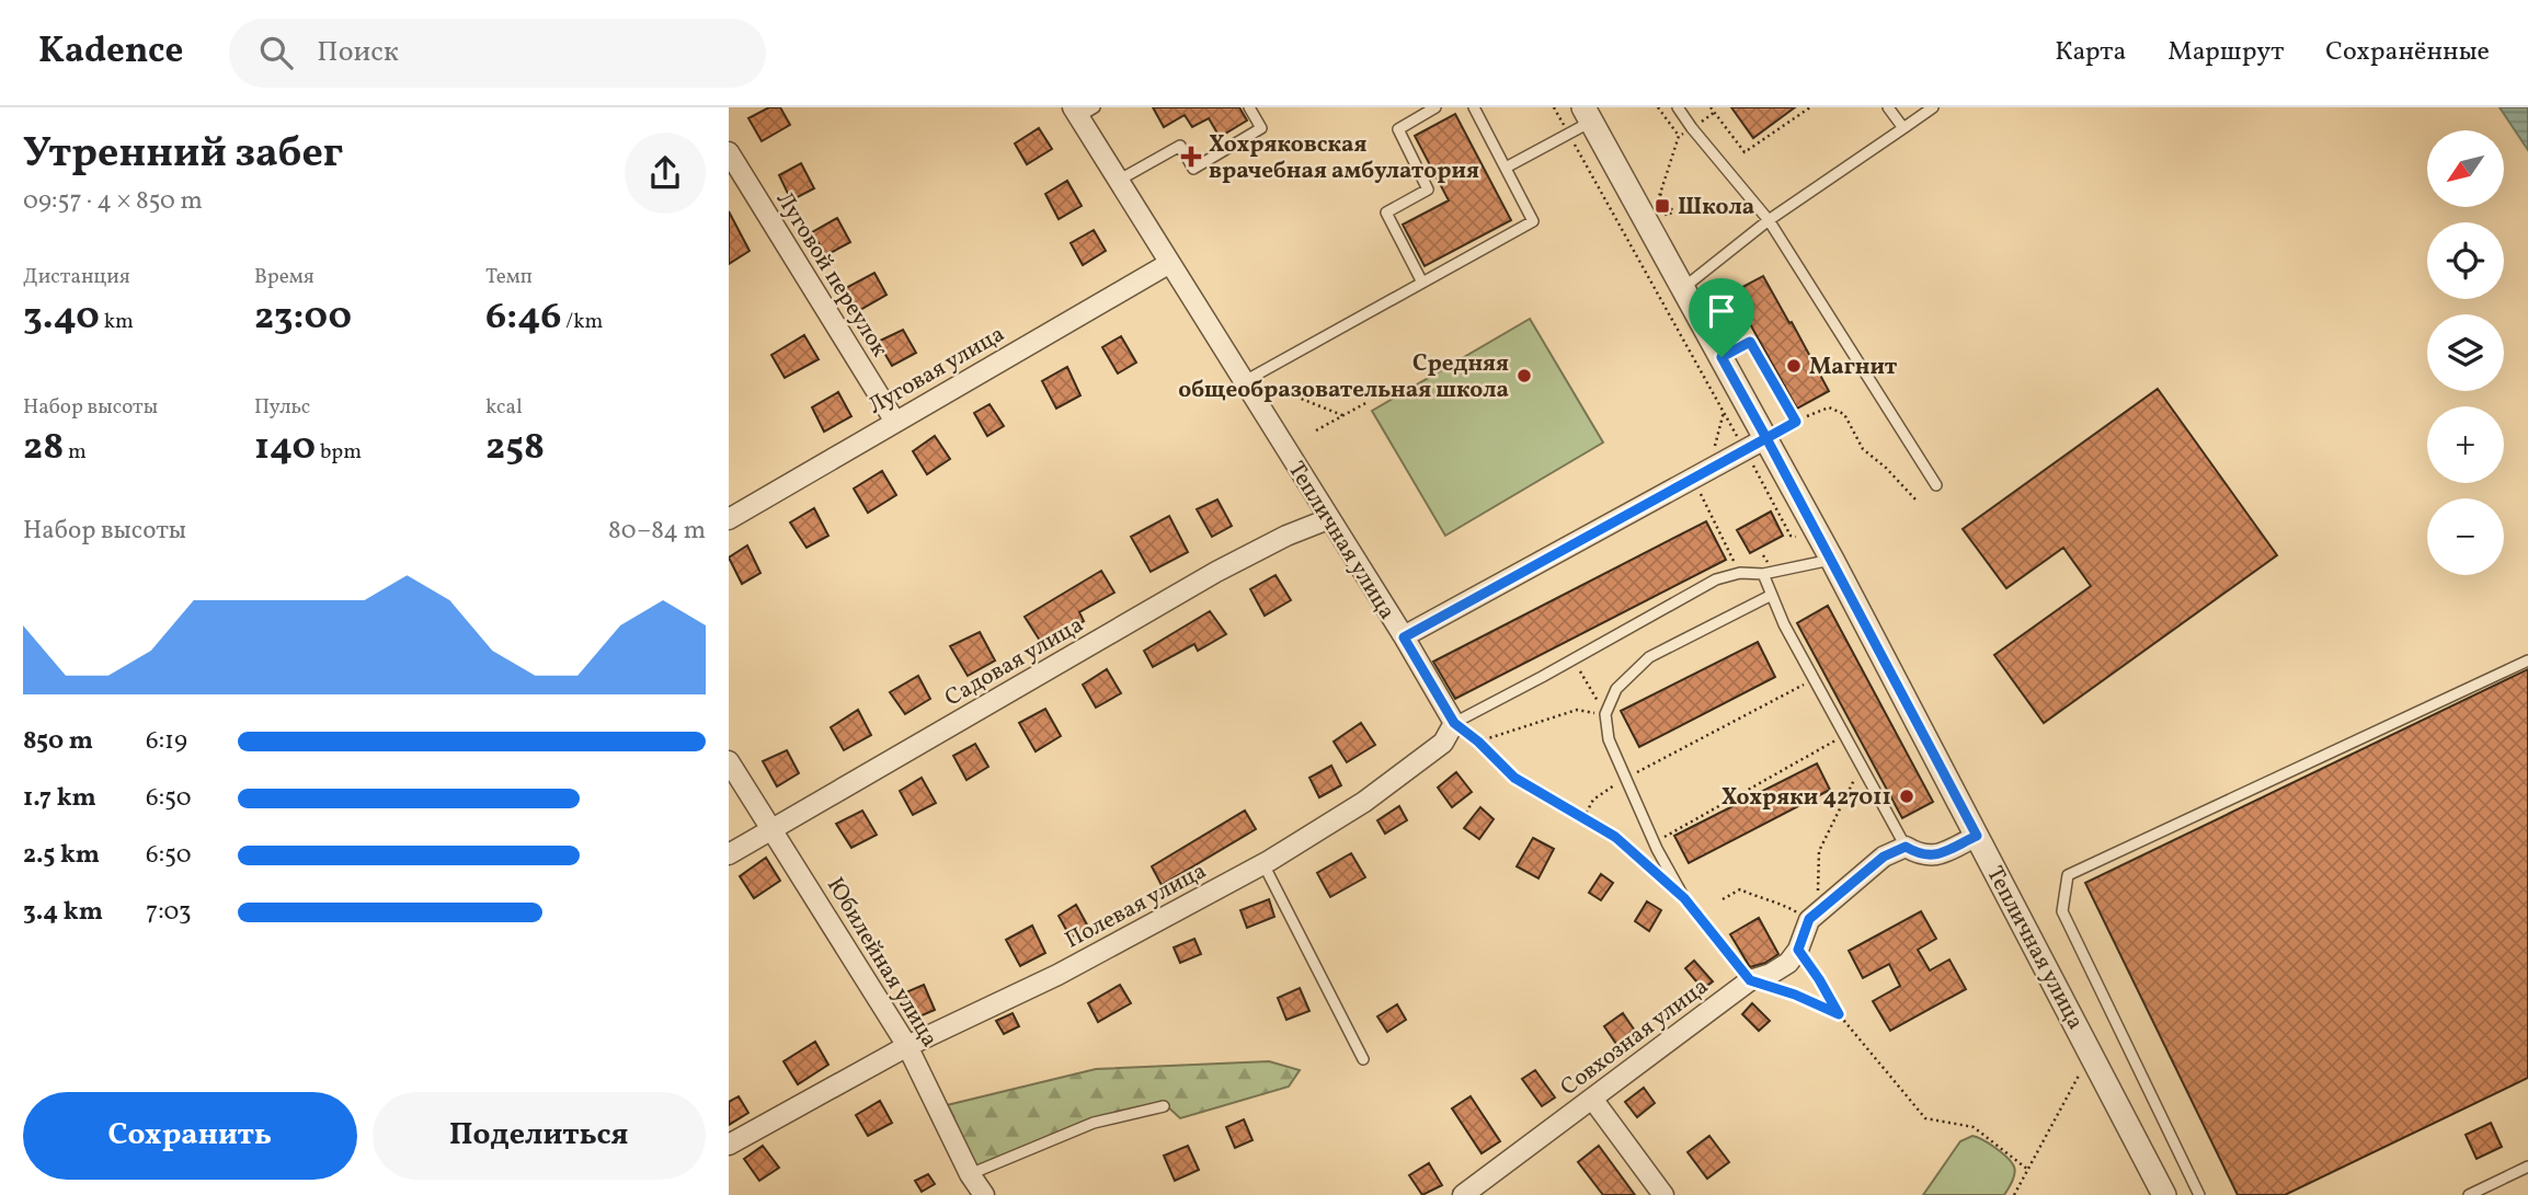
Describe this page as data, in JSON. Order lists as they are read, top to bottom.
{
  "streets": {
    "street": [
      "Луговой переулок",
      "Луговая улица",
      "Тепличная улица",
      "Садовая улица",
      "Полевая улица",
      "Юбилейная улица",
      "Совхозная улица"
    ]
  },
  "crossings": [
    ["Луговой переулок", "Луговая улица"],
    ["Луговая улица", "Тепличная улица"],
    ["Тепличная улица", "Садовая улица"],
    ["Садовая улица", "Юбилейная улица"],
    ["Полевая улица", "Юбилейная улица"]
  ],
  "places": {
    "health": ["Хохряковская врачебная амбулатория"],
    "transit": ["Школа"],
    "other": ["Магнит", "Средняя общеобразовательная школа", "Хохряки 427011"]
  },
  "north": "bottom left",
  "page": {
    "header": "Kadence",
    "search": "Поиск",
    "nav": ["Карта", "Маршрут", "Сохранённые"],
    "heading": ["Утренний забег", "09:57 · 4 × 850 m"],
    "map_buttons": ["+", "−"],
    "stats": [
      ["Дистанция", "3.40 km"],
      ["Время", "23:00"],
      ["Темп", "6:46 /km"],
      ["Набор высоты", "28 m"],
      ["Пульс", "140 bpm"],
      ["kcal", "258"]
    ],
    "chart": ["Набор высоты", "80–84 m"],
    "list": [
      {
        "name": "850 m",
        "note": "6:19"
      },
      {
        "name": "1.7 km",
        "note": "6:50"
      },
      {
        "name": "2.5 km",
        "note": "6:50"
      },
      {
        "name": "3.4 km",
        "note": "7:03"
      }
    ],
    "buttons": ["Сохранить", "Поделиться"]
  }
}
